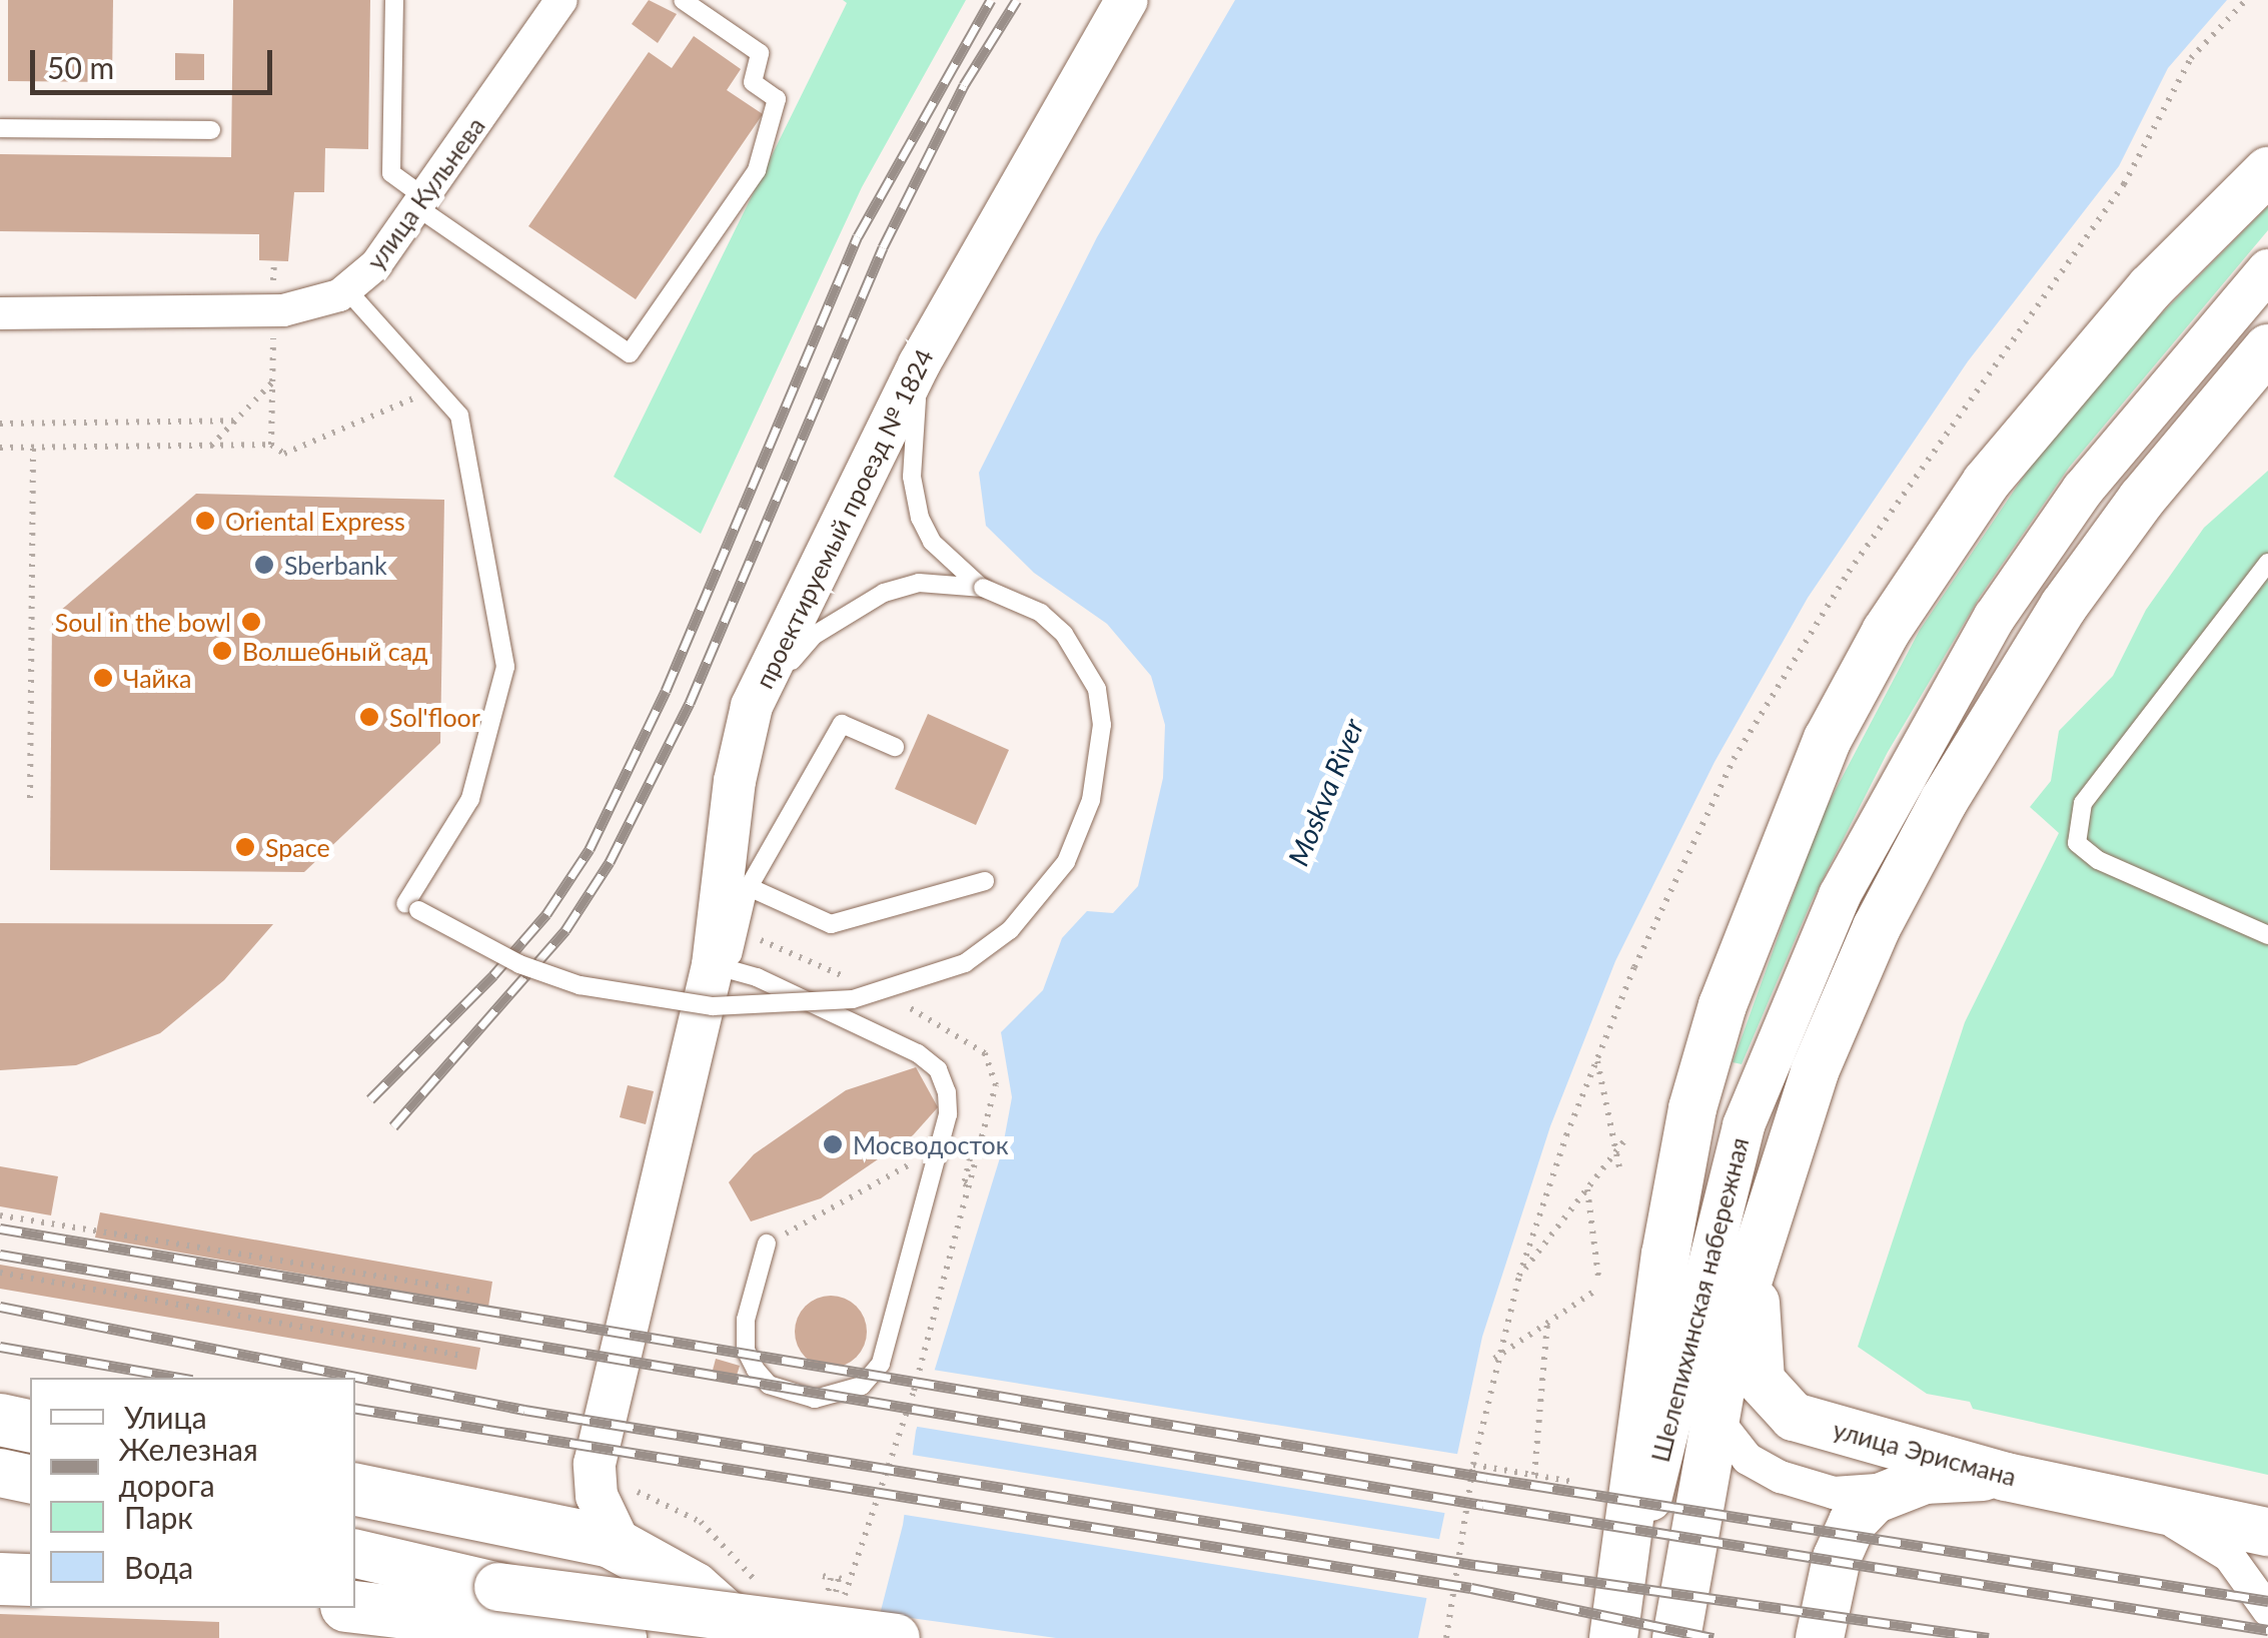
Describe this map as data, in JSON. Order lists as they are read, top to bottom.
{
  "streets": {
    "main road": ["Шелепихинская набережная", "улица Эрисмана"],
    "street": ["улица Кульнева", "проектируемый проезд № 1824"]
  },
  "crossings": [
    ["Шелепихинская набережная", "улица Эрисмана"]
  ],
  "water": ["Moskva River"],
  "places": [
    "Oriental Express",
    "Sberbank",
    "Soul in the bowl",
    "Волшебный сад",
    "Чайка",
    "Sol'floor",
    "Space",
    "Мосводосток"
  ],
  "legend": [
    "Улица",
    "Железная дорога",
    "Парк",
    "Вода"
  ],
  "scale_bar": "50 m"
}
